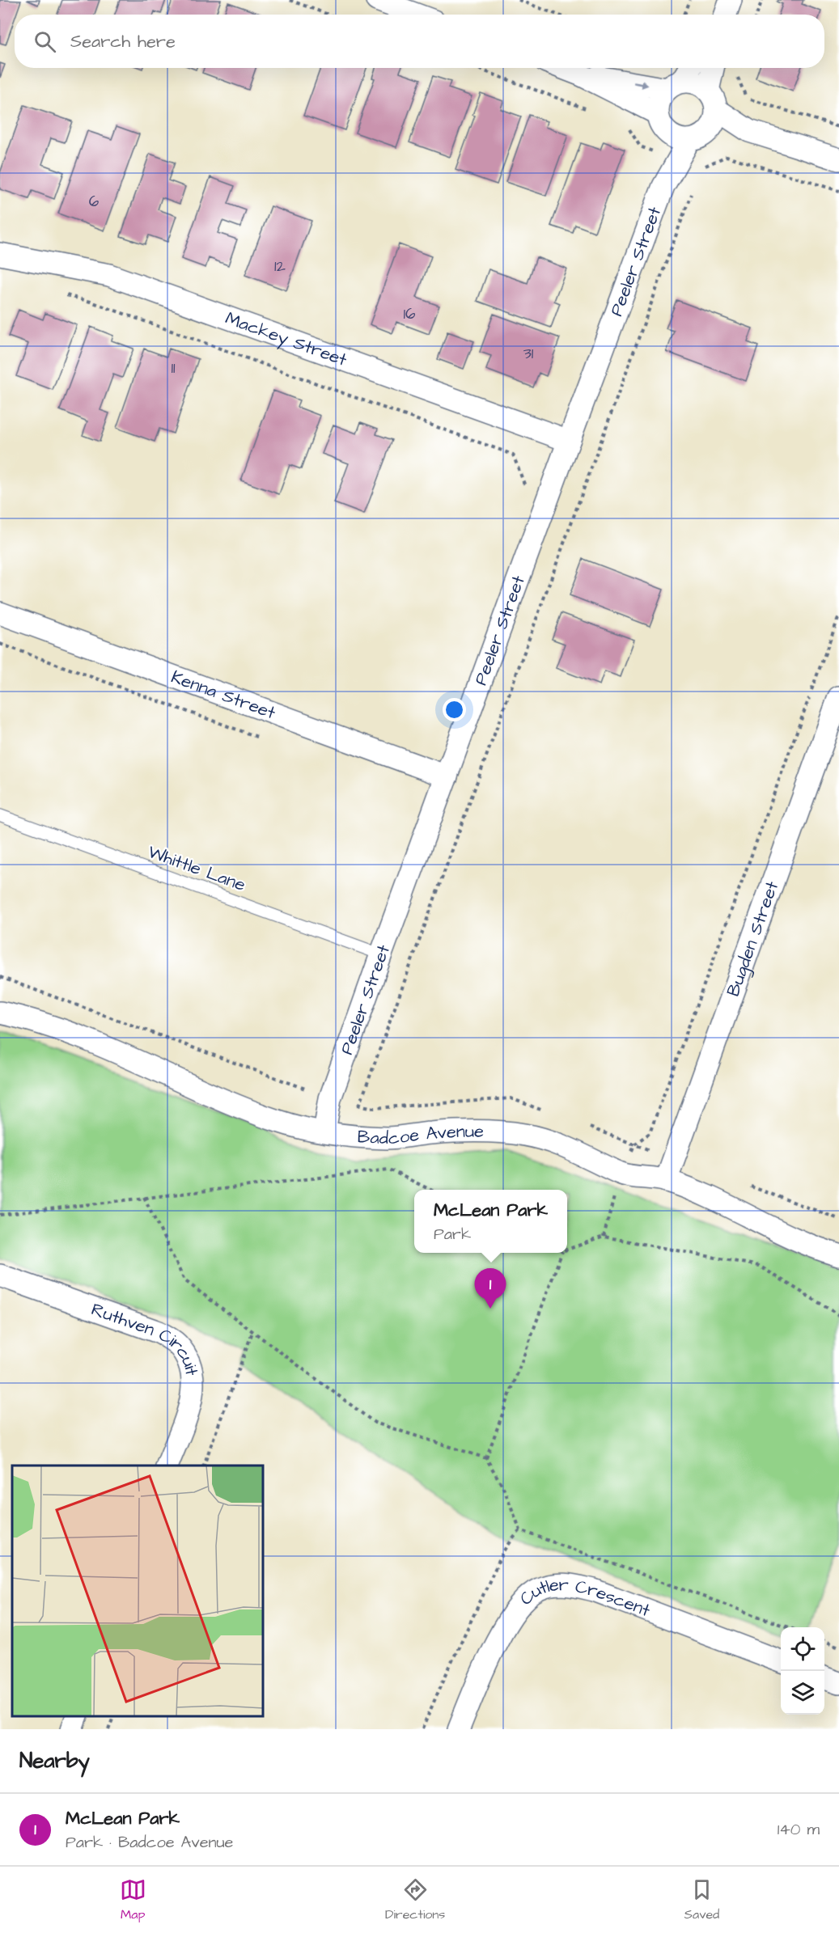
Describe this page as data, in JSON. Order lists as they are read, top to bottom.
{
  "streets": {
    "street": [
      "Peeler Street",
      "Mackey Street",
      "Kenna Street",
      "Bugden Street",
      "Badcoe Avenue",
      "Ruthven Circuit",
      "Cutler Crescent"
    ],
    "lane": ["Whittle Lane"]
  },
  "crossings": [
    ["Peeler Street", "Mackey Street"],
    ["Peeler Street", "Kenna Street"],
    ["Peeler Street", "Whittle Lane"],
    ["Peeler Street", "Badcoe Avenue"],
    ["Bugden Street", "Badcoe Avenue"]
  ],
  "house_numbers": [
    "6",
    "12",
    "16",
    "31",
    "11"
  ],
  "page": {
    "search": "Search here",
    "popup": ["McLean Park", "Park"],
    "pins": "1",
    "heading": "Nearby",
    "list": [
      {
        "mark": "1",
        "name": "McLean Park",
        "note": "Park · Badcoe Avenue",
        "value": "140 m"
      }
    ],
    "nav": ["Map", "Directions", "Saved"]
  }
}
